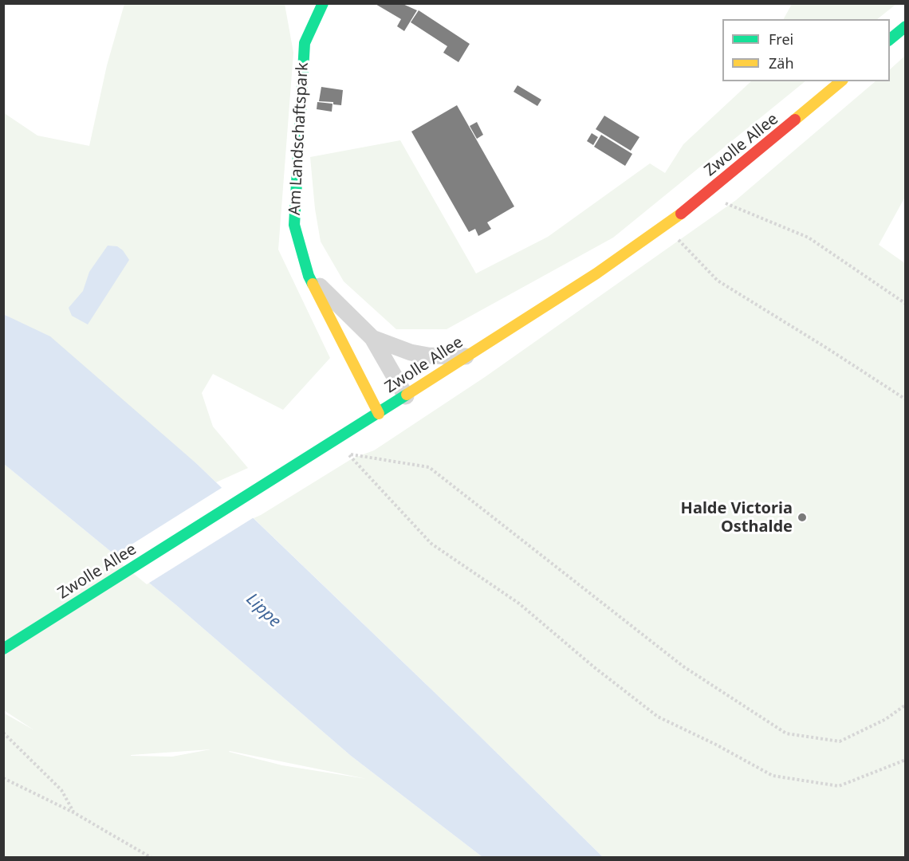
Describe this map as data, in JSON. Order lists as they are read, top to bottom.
{
  "streets": {
    "street": ["Am Landschaftspark", "Zwolle Allee"]
  },
  "crossings": [
    ["Am Landschaftspark", "Zwolle Allee"]
  ],
  "water": ["Lippe"],
  "places": ["Halde Victoria Osthalde"],
  "legend": ["Frei", "Zäh"]
}
